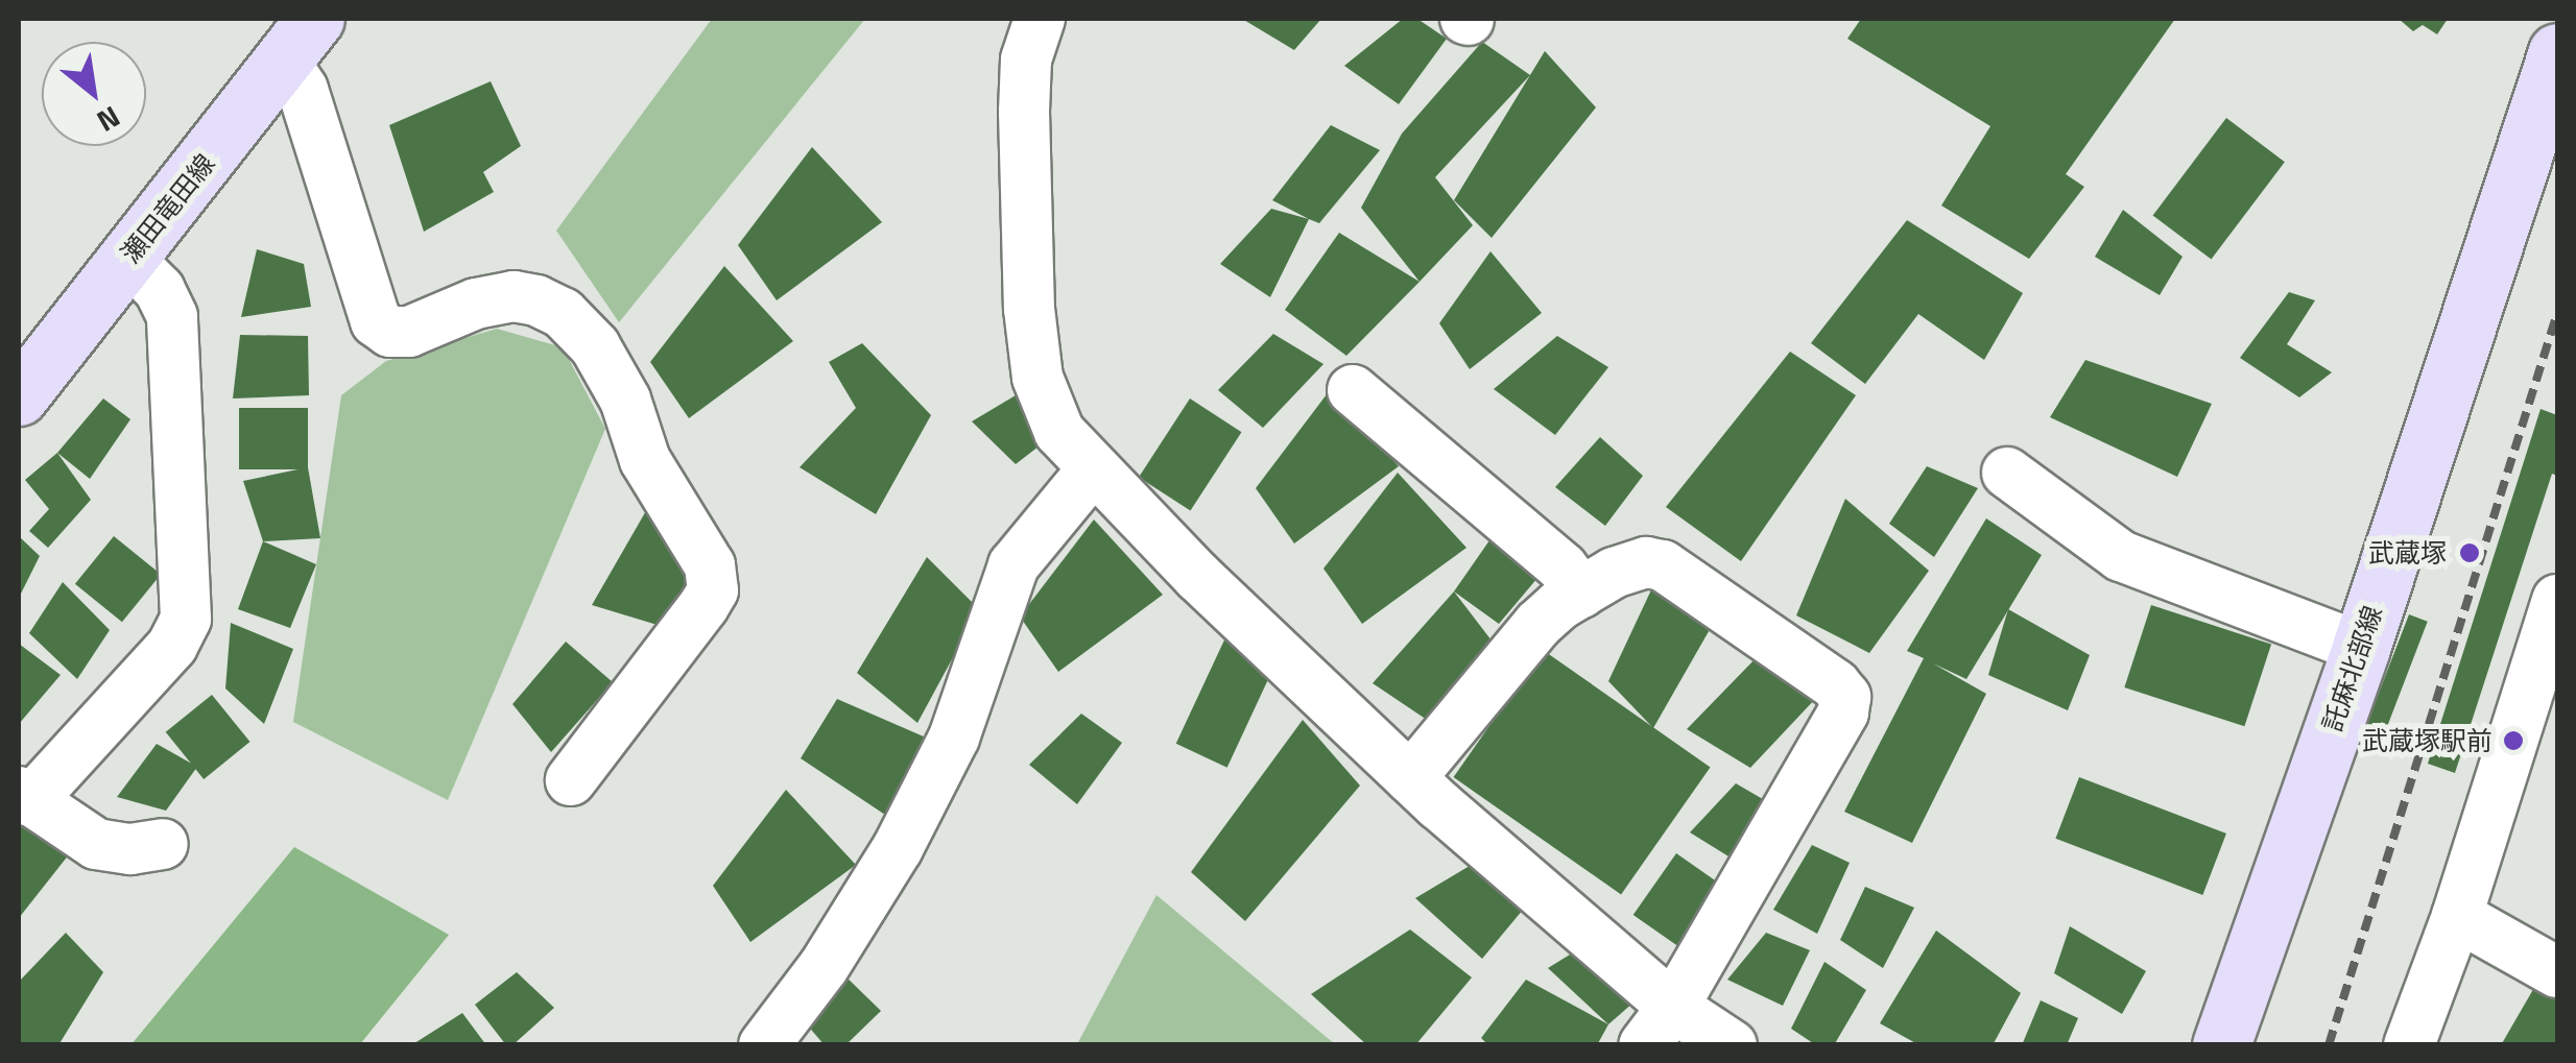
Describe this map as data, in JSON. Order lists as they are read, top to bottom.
{
  "streets": {
    "main road": ["瀬田竜田線", "託麻北部線"]
  },
  "places": ["武蔵塚", "武蔵塚駅前"],
  "north": "bottom right"
}
